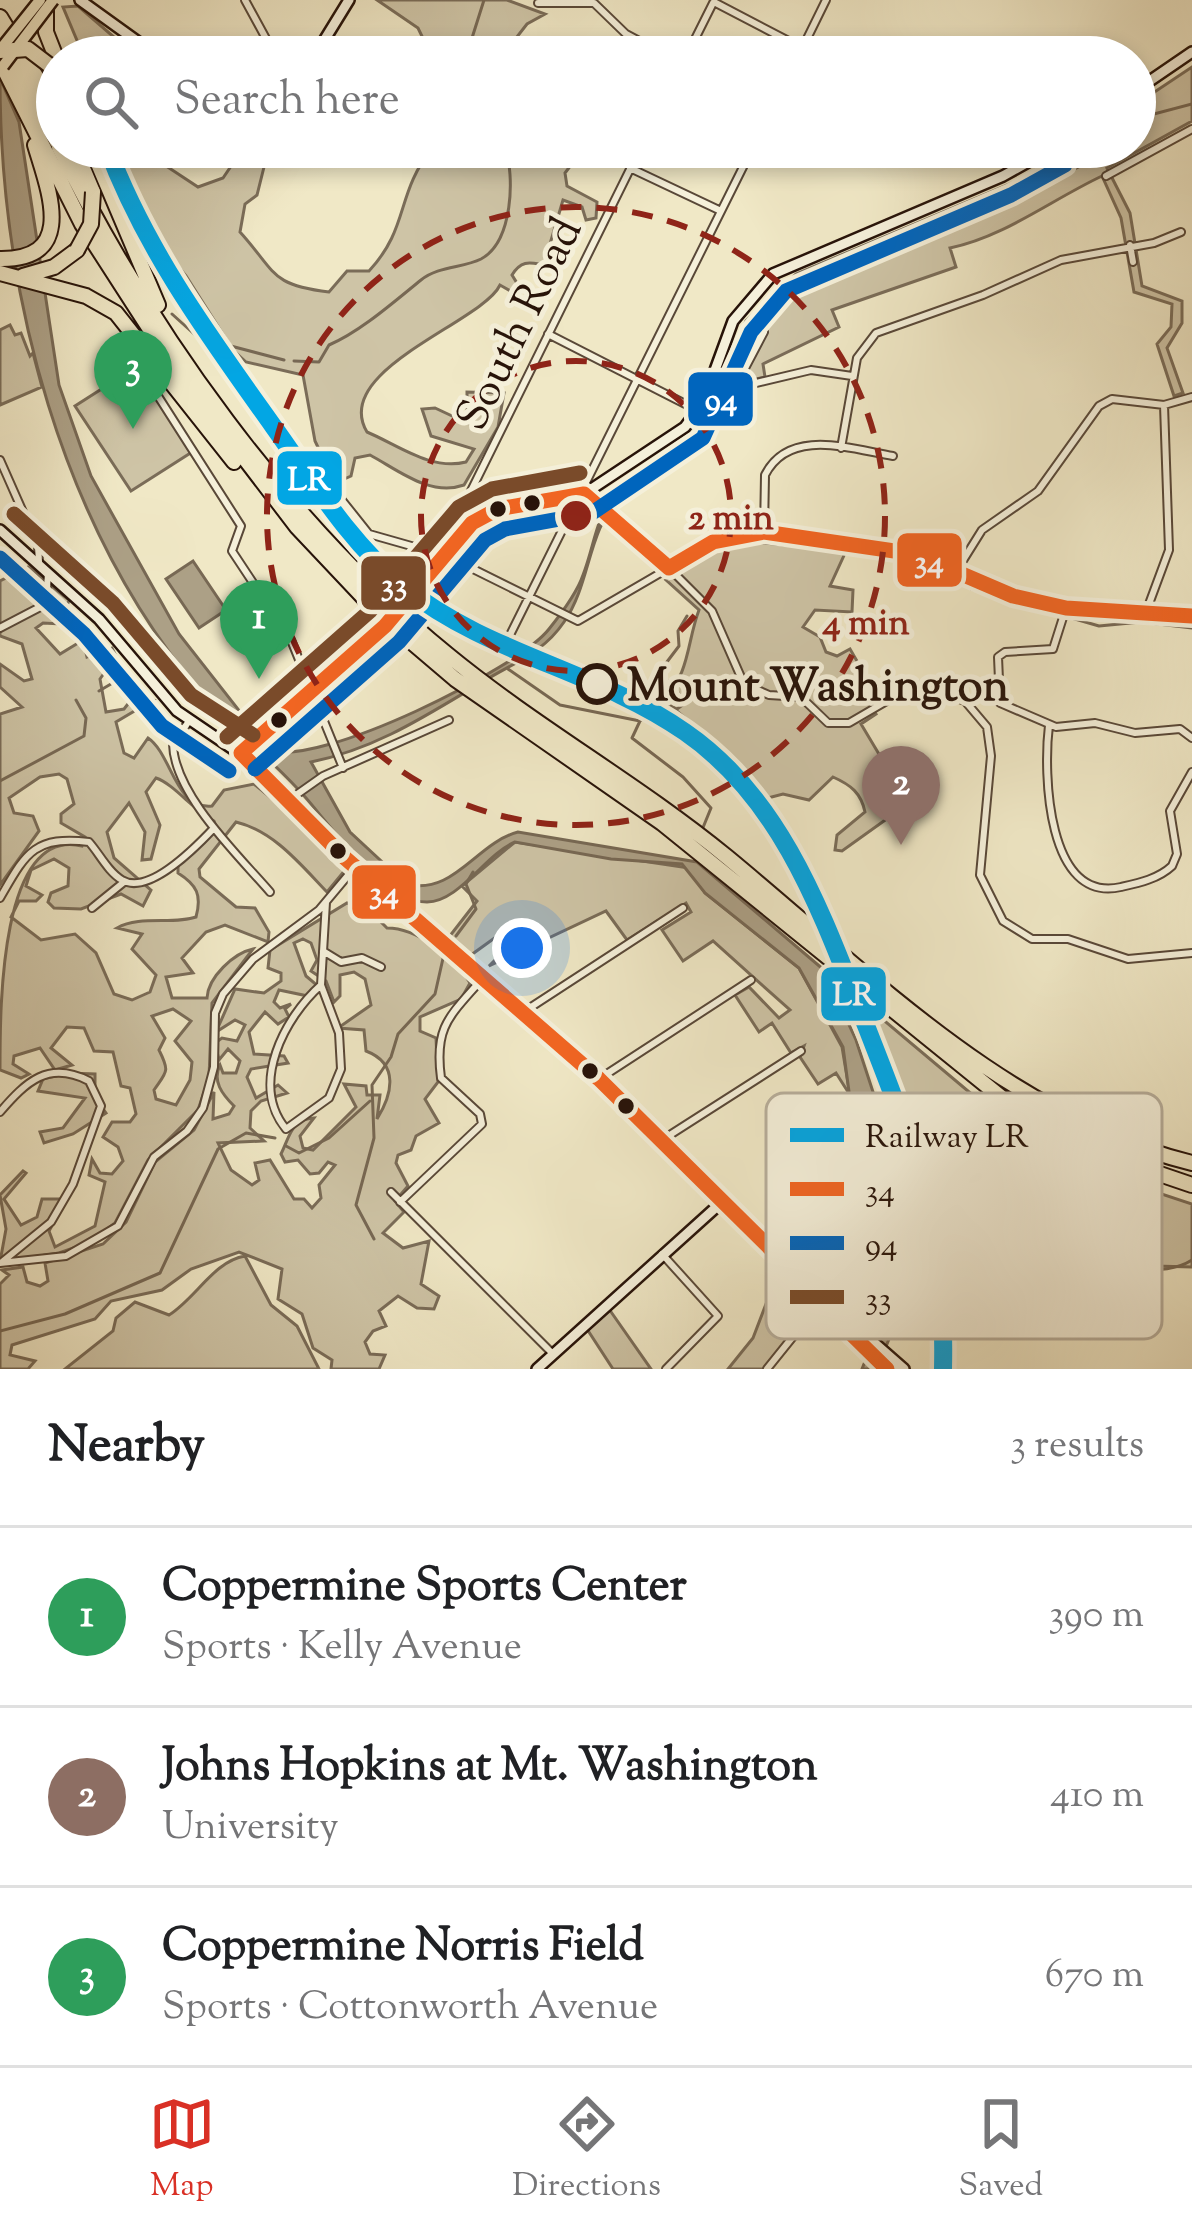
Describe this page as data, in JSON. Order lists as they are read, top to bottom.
{
  "streets": {
    "street": ["South Road"]
  },
  "places": ["Mount Washington"],
  "lines": [
    "rail line LR",
    "transit line 94",
    "transit line 33",
    "transit line 34"
  ],
  "legend": [
    "Railway LR",
    "34",
    "94",
    "33"
  ],
  "page": {
    "search": "Search here",
    "pins": ["3", "1", "2"],
    "heading": ["Nearby", "3 results"],
    "list": [
      {
        "mark": "1",
        "name": "Coppermine Sports Center",
        "note": "Sports · Kelly Avenue",
        "value": "390 m"
      },
      {
        "mark": "2",
        "name": "Johns Hopkins at Mt. Washington",
        "note": "University",
        "value": "410 m"
      },
      {
        "mark": "3",
        "name": "Coppermine Norris Field",
        "note": "Sports · Cottonworth Avenue",
        "value": "670 m"
      }
    ],
    "nav": ["Map", "Directions", "Saved"]
  },
  "rings": ["2 min", "4 min"]
}
